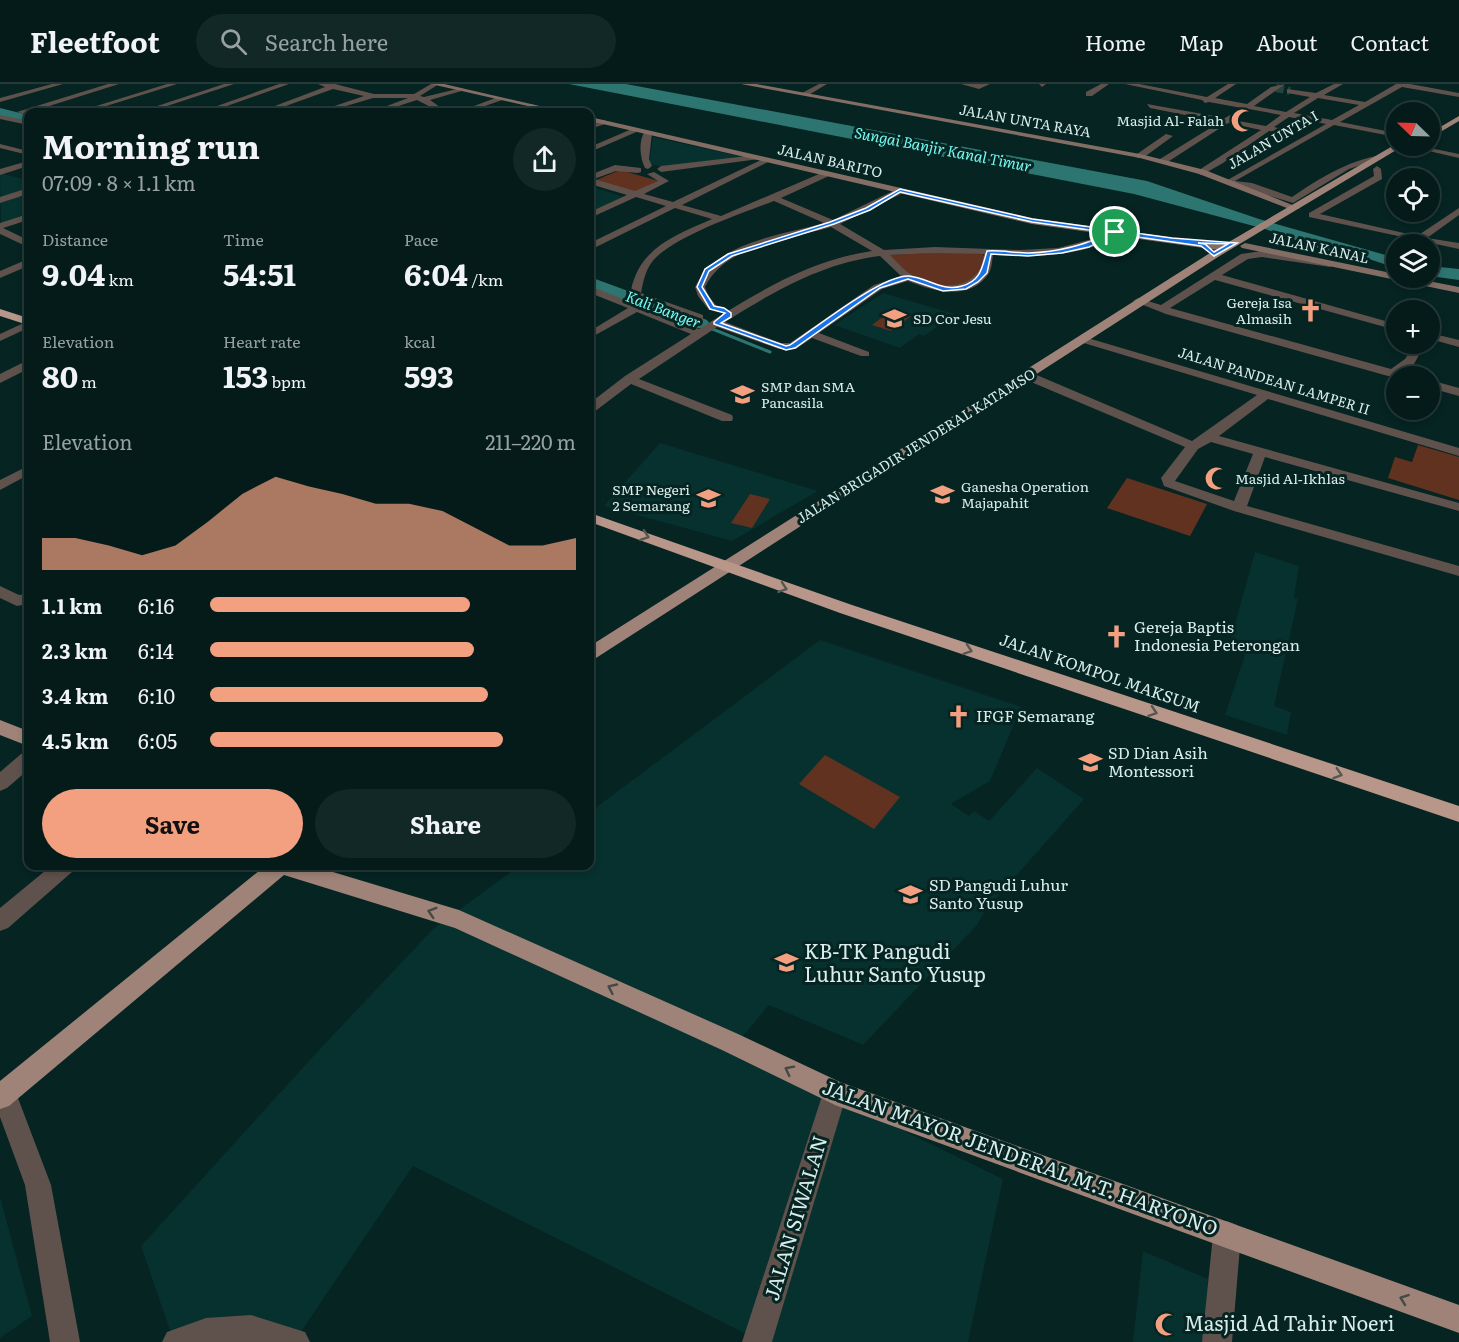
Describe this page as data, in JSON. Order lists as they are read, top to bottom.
{
  "streets": {
    "highway": ["JALAN KOMPOL MAKSUM"],
    "main road": ["JALAN BRIGADIR JENDERAL KATAMSO", "JALAN MAYOR JENDERAL M.T. HARYONO"],
    "street": [
      "JALAN UNTA RAYA",
      "JALAN UNTA I",
      "JALAN BARITO",
      "JALAN KANAL",
      "JALAN PANDEAN LAMPER II",
      "JALAN SIWALAN"
    ]
  },
  "crossings": [
    ["JALAN UNTA RAYA", "JALAN UNTA I"],
    ["JALAN PANDEAN LAMPER II", "JALAN BRIGADIR JENDERAL KATAMSO"],
    ["JALAN BRIGADIR JENDERAL KATAMSO", "JALAN KOMPOL MAKSUM"],
    ["JALAN MAYOR JENDERAL M.T. HARYONO", "JALAN SIWALAN"]
  ],
  "one_way": ["JALAN KOMPOL MAKSUM", "JALAN MAYOR JENDERAL M.T. HARYONO"],
  "water": ["Sungai Banjir Kanal Timur", "Kali Banger"],
  "places": {
    "mosque": ["Masjid Al- Falah", "Masjid Al-Ikhlas", "Masjid Ad Tahir Noeri"],
    "church": ["Gereja Isa Almasih", "Gereja Baptis Indonesia Peterongan", "IFGF Semarang"],
    "school or university": [
      "SD Cor Jesu",
      "SMP dan SMA Pancasila",
      "Ganesha Operation Majapahit",
      "SMP Negeri 2 Semarang",
      "SD Dian Asih Montessori",
      "SD Pangudi Luhur Santo Yusup",
      "KB-TK Pangudi Luhur Santo Yusup"
    ]
  },
  "north": "top left",
  "page": {
    "header": "Fleetfoot",
    "search": "Search here",
    "nav": [
      "Home",
      "Map",
      "About",
      "Contact"
    ],
    "map_buttons": ["+", "−"],
    "heading": ["Morning run", "07:09 · 8 × 1.1 km"],
    "stats": [
      ["Distance", "9.04 km"],
      ["Time", "54:51"],
      ["Pace", "6:04 /km"],
      ["Elevation", "80 m"],
      ["Heart rate", "153 bpm"],
      ["kcal", "593"]
    ],
    "chart": ["Elevation", "211–220 m"],
    "list": [
      {
        "name": "1.1 km",
        "note": "6:16"
      },
      {
        "name": "2.3 km",
        "note": "6:14"
      },
      {
        "name": "3.4 km",
        "note": "6:10"
      },
      {
        "name": "4.5 km",
        "note": "6:05"
      }
    ],
    "buttons": ["Save", "Share"]
  }
}
